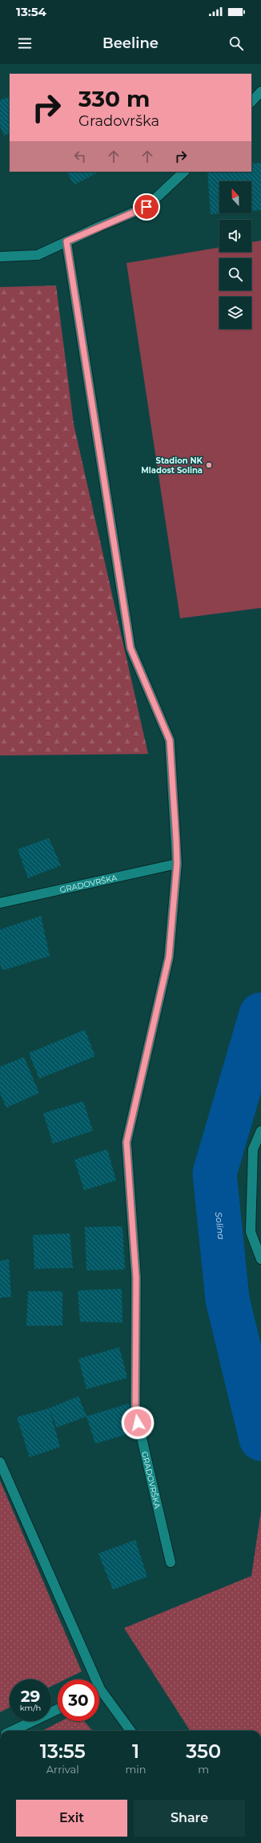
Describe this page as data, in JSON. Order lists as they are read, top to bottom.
{
  "streets": {
    "street": ["GRADOVRŠKA"]
  },
  "water": ["Solina"],
  "places": ["Stadion NK Mladost Solina"],
  "north": "top",
  "page": {
    "status": "13:54",
    "header": "Beeline",
    "turn": ["330 m", "Gradovrška"],
    "speed": "29 km/h",
    "limit": "30",
    "eta": [
      "13:55",
      "Arrival",
      "1",
      "min",
      "350",
      "m"
    ],
    "buttons": ["Exit", "Share"]
  }
}
